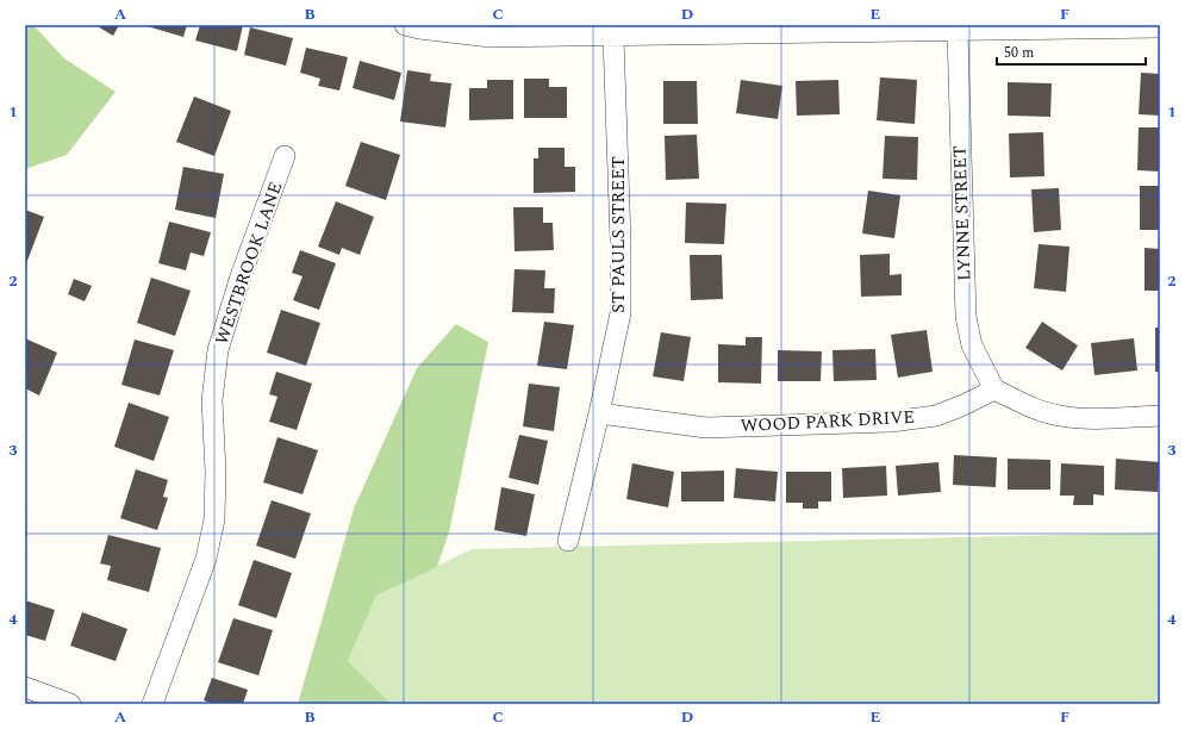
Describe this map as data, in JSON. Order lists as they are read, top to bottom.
{
  "streets": {
    "street": [
      "LYNNE STREET",
      "ST PAULS STREET",
      "WESTBROOK LANE",
      "WOOD PARK DRIVE"
    ]
  },
  "crossings": [
    ["LYNNE STREET", "WOOD PARK DRIVE"],
    ["ST PAULS STREET", "WOOD PARK DRIVE"]
  ],
  "scale_bar": "50 m",
  "grid": {
    "columns": [
      "A",
      "B",
      "C",
      "D",
      "E",
      "F"
    ],
    "rows": [
      "1",
      "2",
      "3",
      "4"
    ]
  }
}
